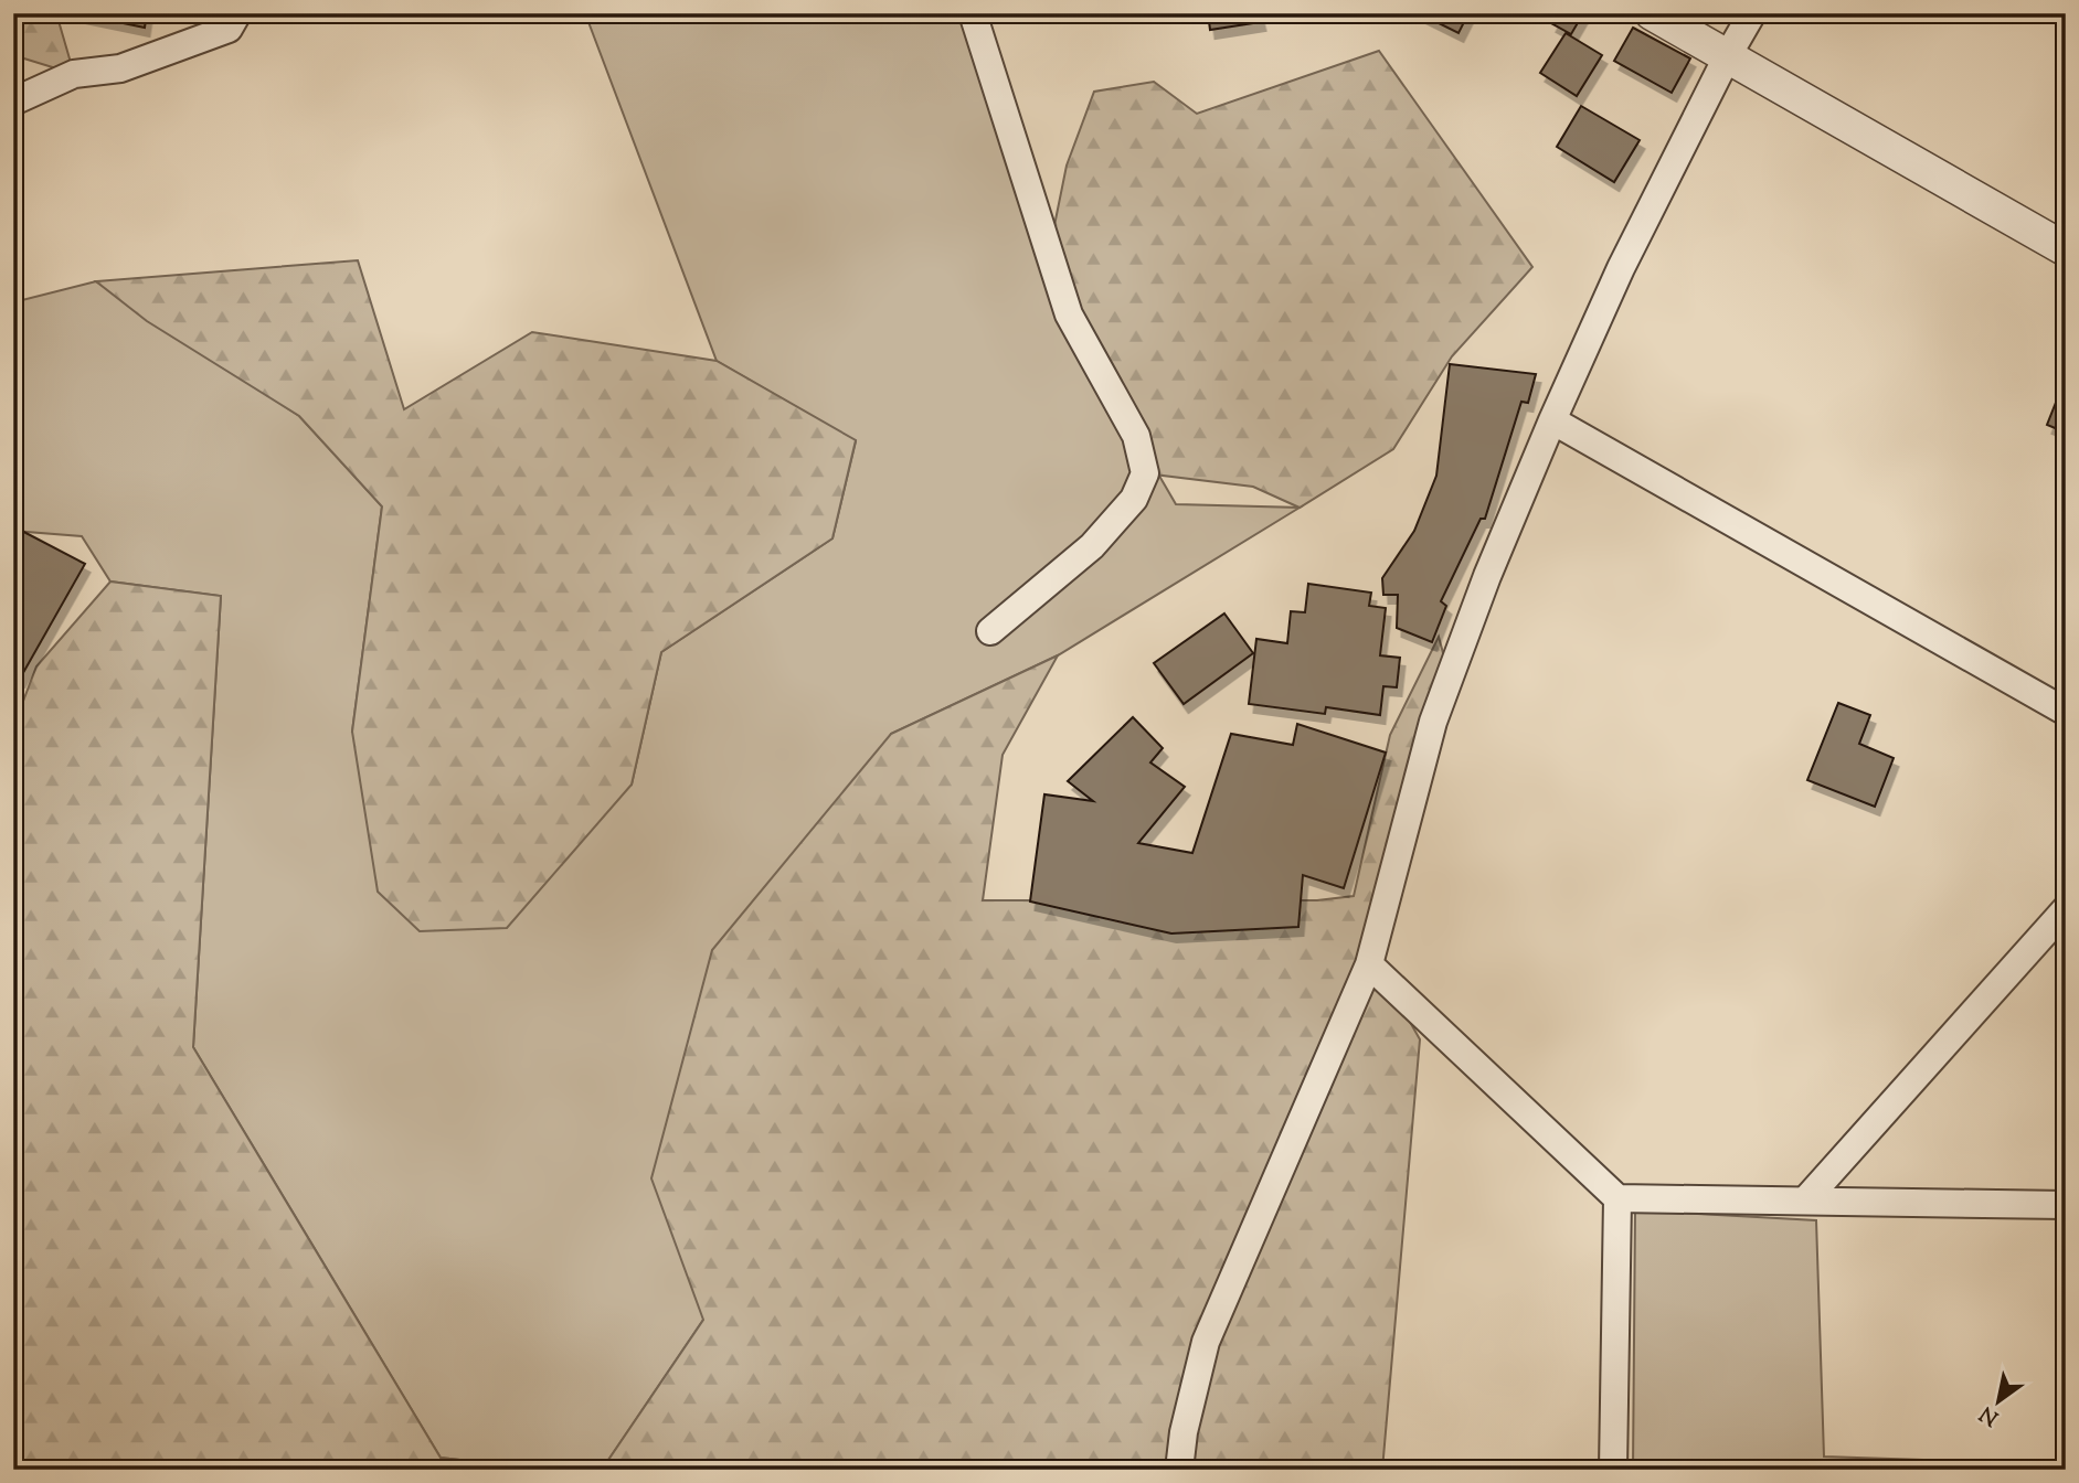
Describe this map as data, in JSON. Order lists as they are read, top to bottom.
{
  "north": "bottom left"
}
